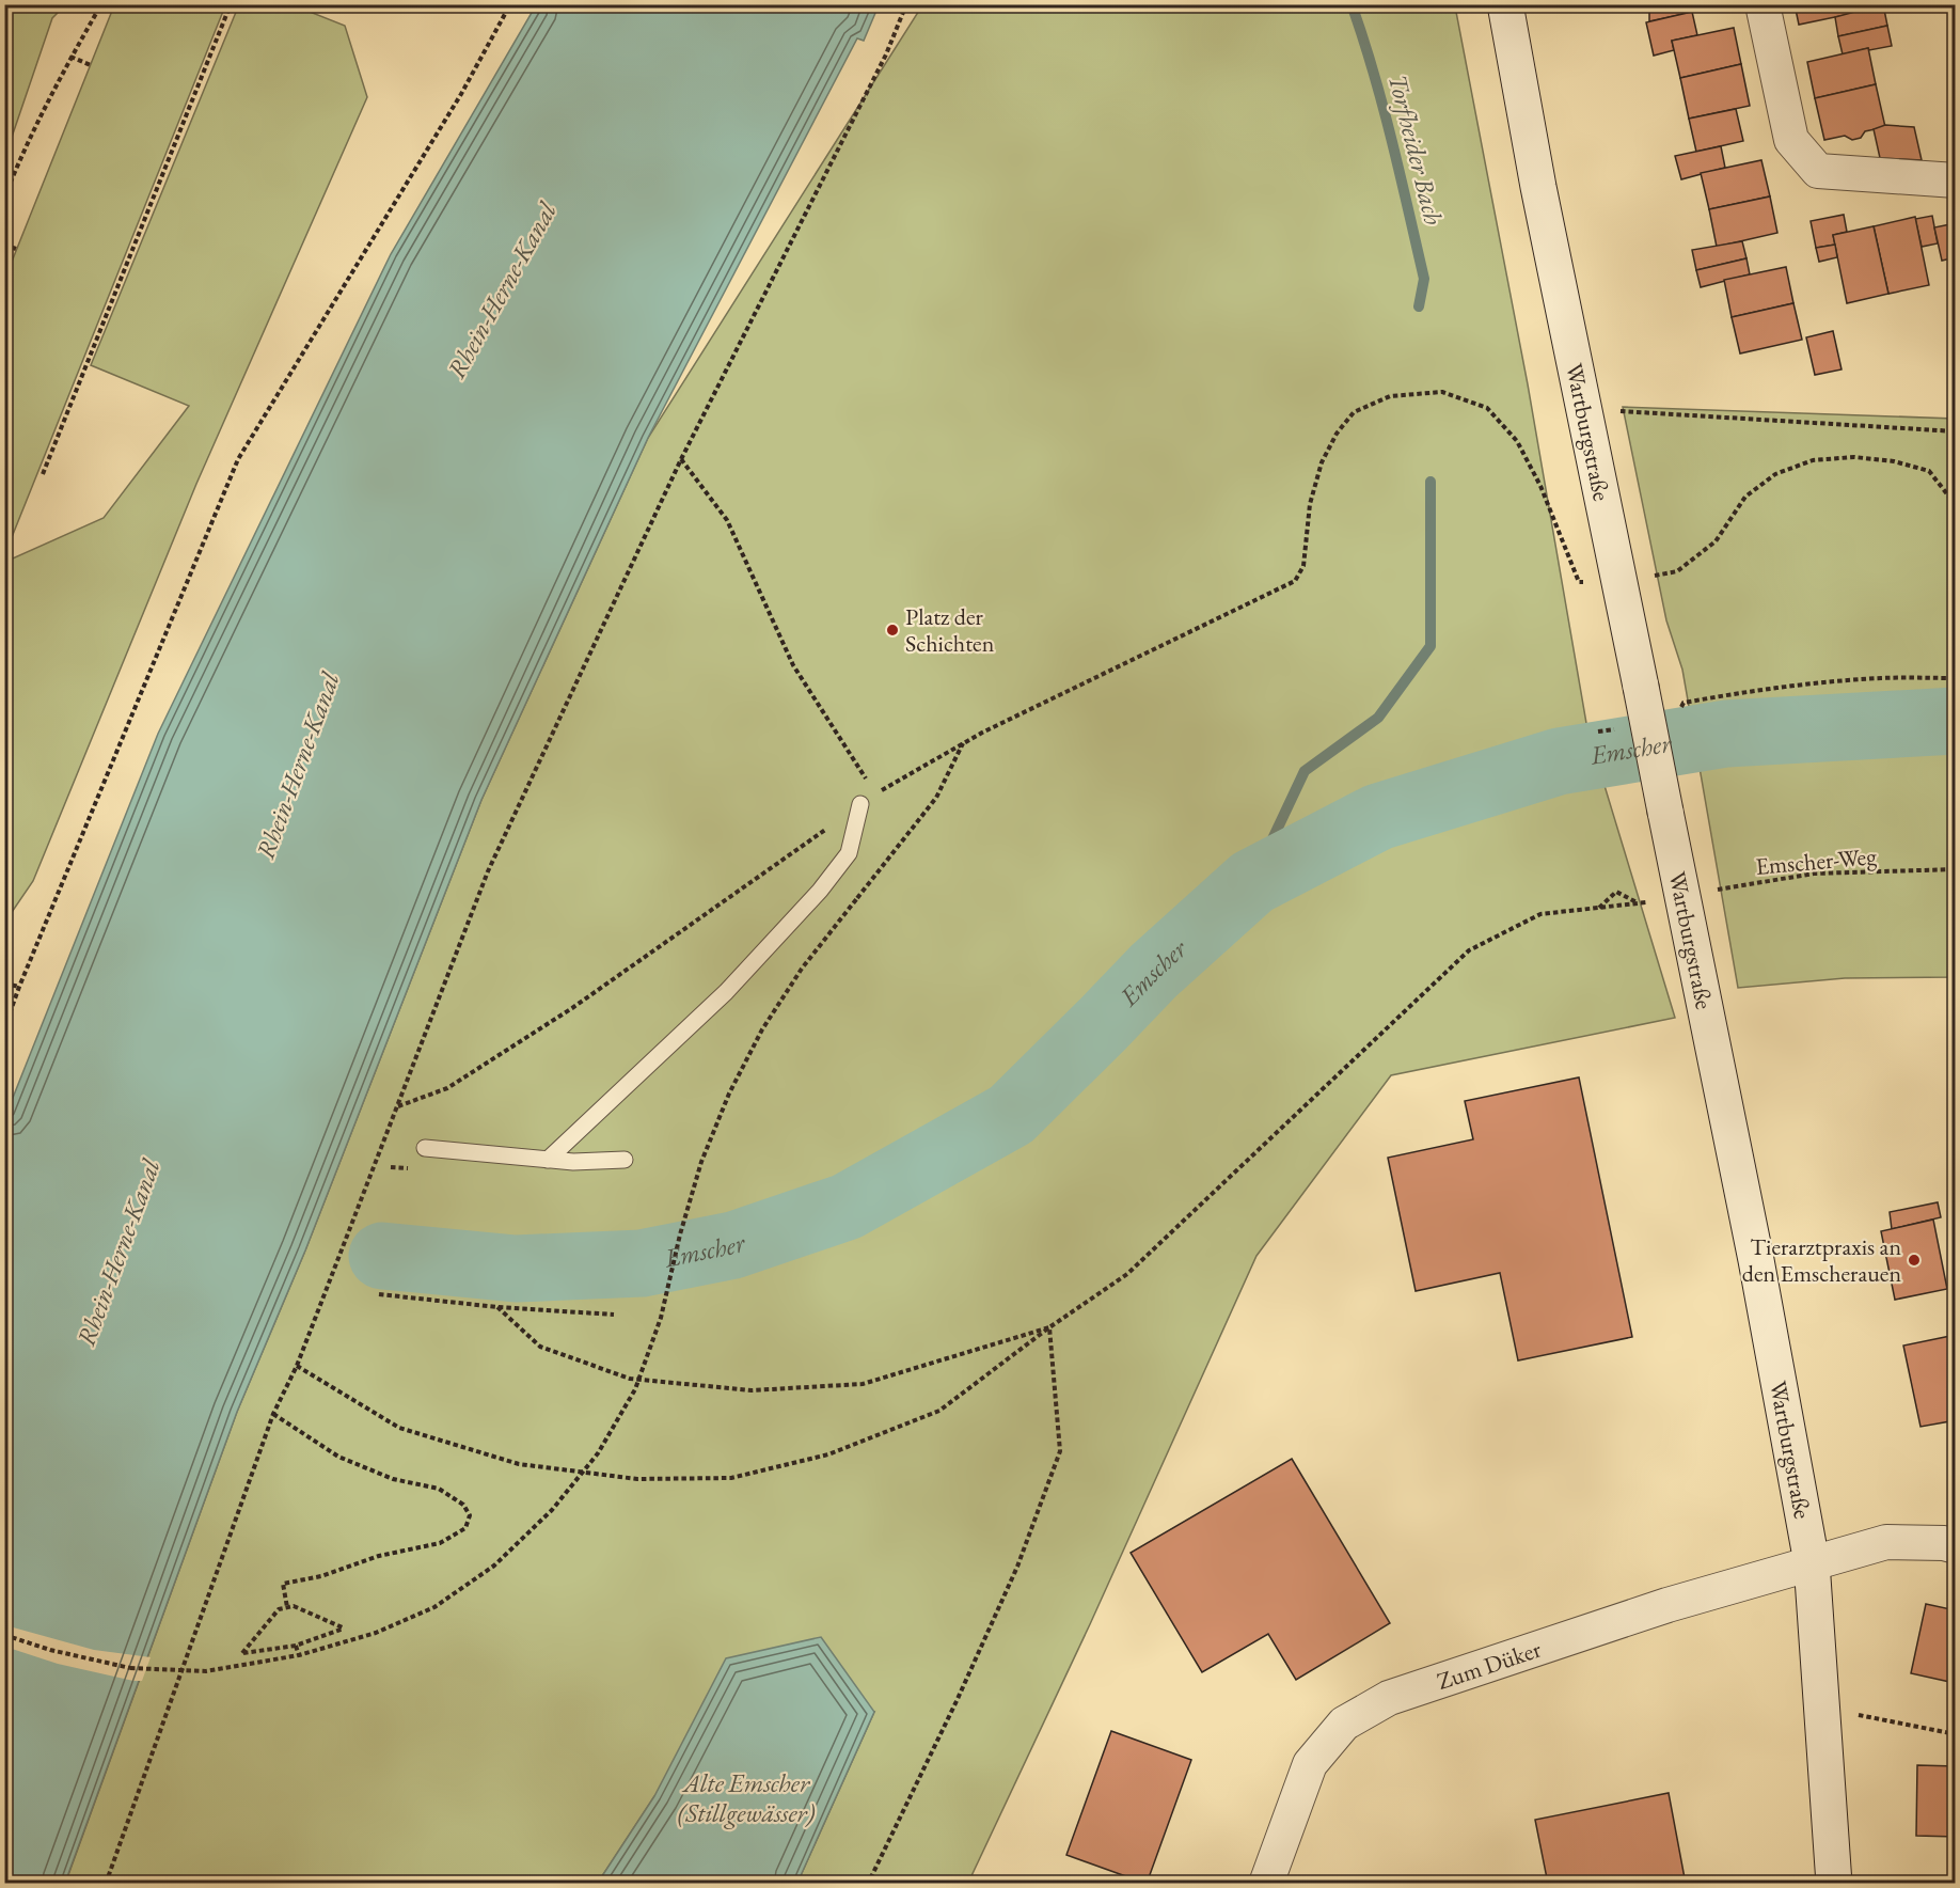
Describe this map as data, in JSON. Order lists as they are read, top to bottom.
{
  "streets": {
    "main road": ["Wartburgstraße"],
    "street": ["Zum Düker"],
    "path": ["Emscher-Weg"]
  },
  "crossings": [
    ["Wartburgstraße", "Emscher-Weg"],
    ["Wartburgstraße", "Zum Düker"]
  ],
  "water": [
    "Torfheider Bach",
    "Rhein-Herne-Kanal",
    "Emscher",
    "Alte Emscher (Stillgewässer)"
  ],
  "places": ["Platz der Schichten", "Tierarztpraxis an den Emscherauen"]
}
